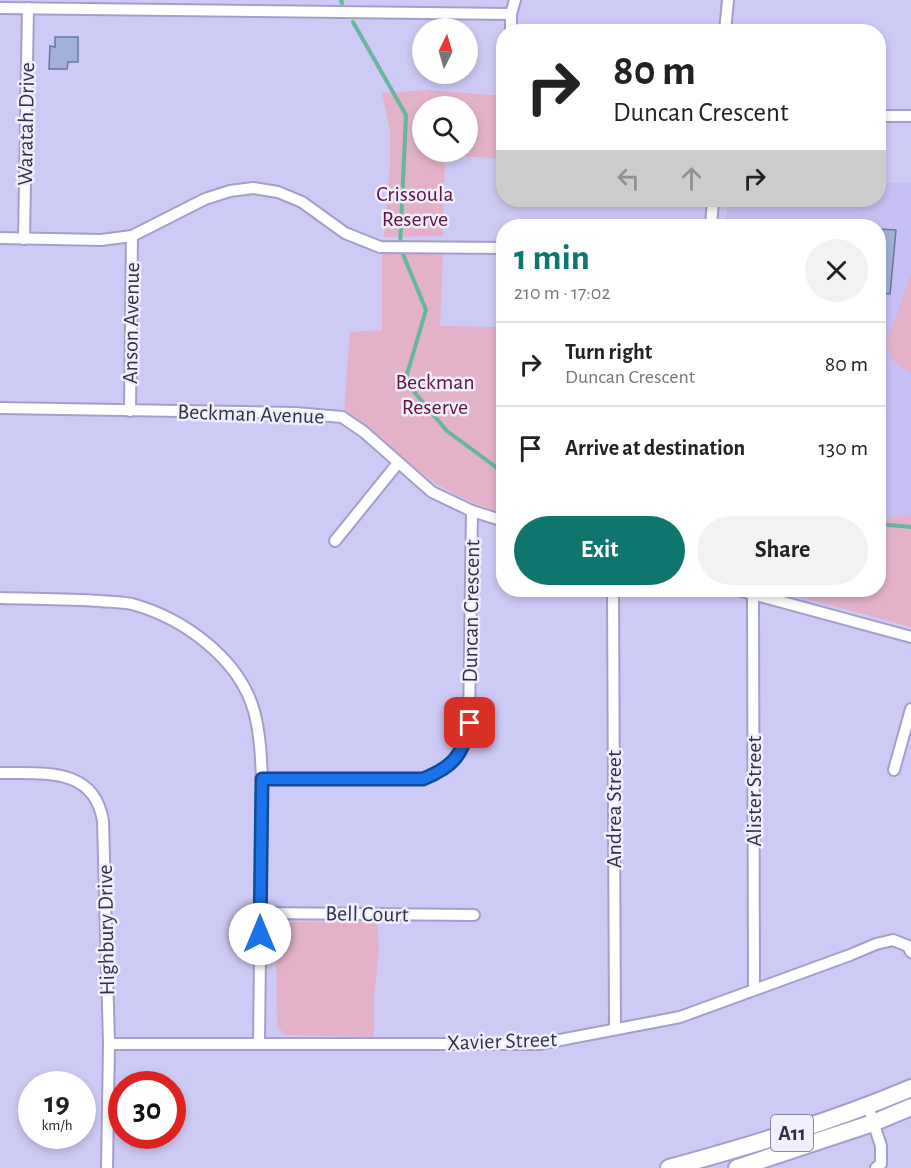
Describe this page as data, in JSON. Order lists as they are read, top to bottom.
{
  "streets": {
    "main road": ["A11"],
    "street": [
      "Waratah Drive",
      "Anson Avenue",
      "Beckman Avenue",
      "Duncan Crescent",
      "Alister Street",
      "Andrea Street",
      "Bell Court",
      "Highbury Drive",
      "Xavier Street"
    ]
  },
  "crossings": [
    ["Anson Avenue", "Beckman Avenue"],
    ["Beckman Avenue", "Duncan Crescent"],
    ["Alister Street", "Xavier Street"],
    ["Andrea Street", "Xavier Street"],
    ["Highbury Drive", "Xavier Street"]
  ],
  "parks": ["Crissoula Reserve", "Beckman Reserve"],
  "north": "top",
  "page": {
    "turn": ["80 m", "Duncan Crescent"],
    "heading": ["1 min", "210 m · 17:02"],
    "list": [
      {
        "name": "Turn right",
        "note": "Duncan Crescent",
        "value": "80 m"
      },
      {
        "name": "Arrive at destination",
        "value": "130 m"
      }
    ],
    "buttons": ["Exit", "Share"],
    "speed": "19 km/h",
    "limit": "30"
  }
}
